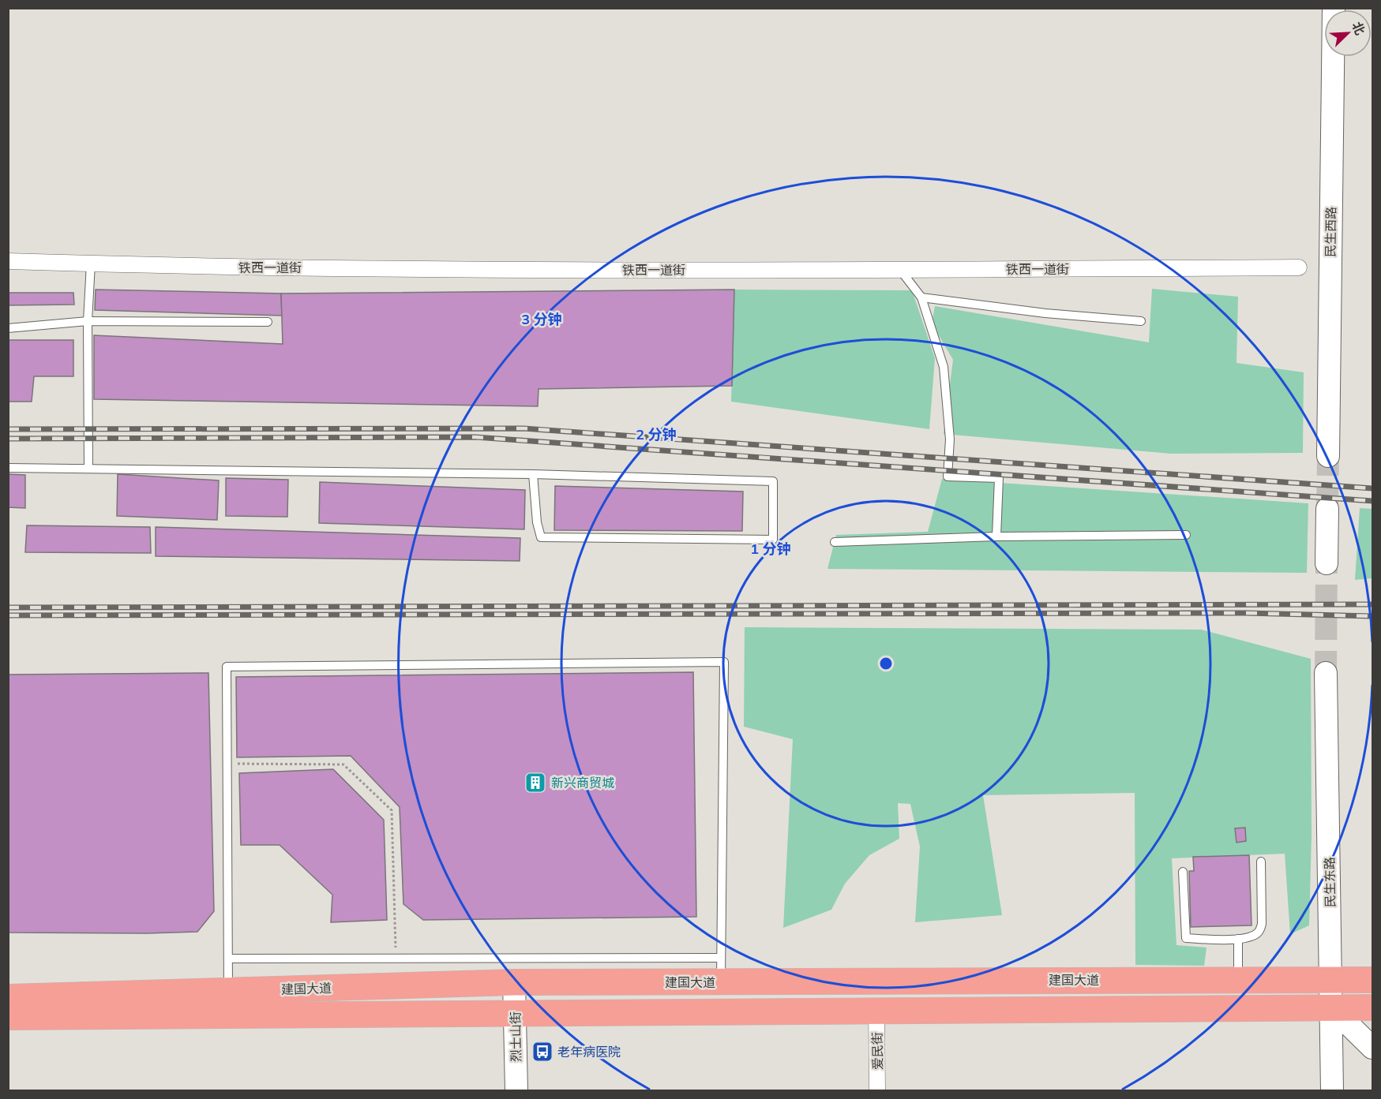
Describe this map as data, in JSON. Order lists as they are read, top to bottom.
{
  "streets": {
    "highway": ["建国大道"],
    "main road": ["民生西路", "民生东路", "烈士山街"],
    "street": ["铁西一道街", "爱民街"]
  },
  "crossings": [
    ["民生东路", "建国大道"],
    ["建国大道", "烈士山街"],
    ["建国大道", "爱民街"]
  ],
  "places": {
    "building": ["新兴商贸城"],
    "bus stop": ["老年病医院"]
  },
  "north": "top right",
  "rings": ["3 分钟", "2 分钟", "1 分钟"]
}
